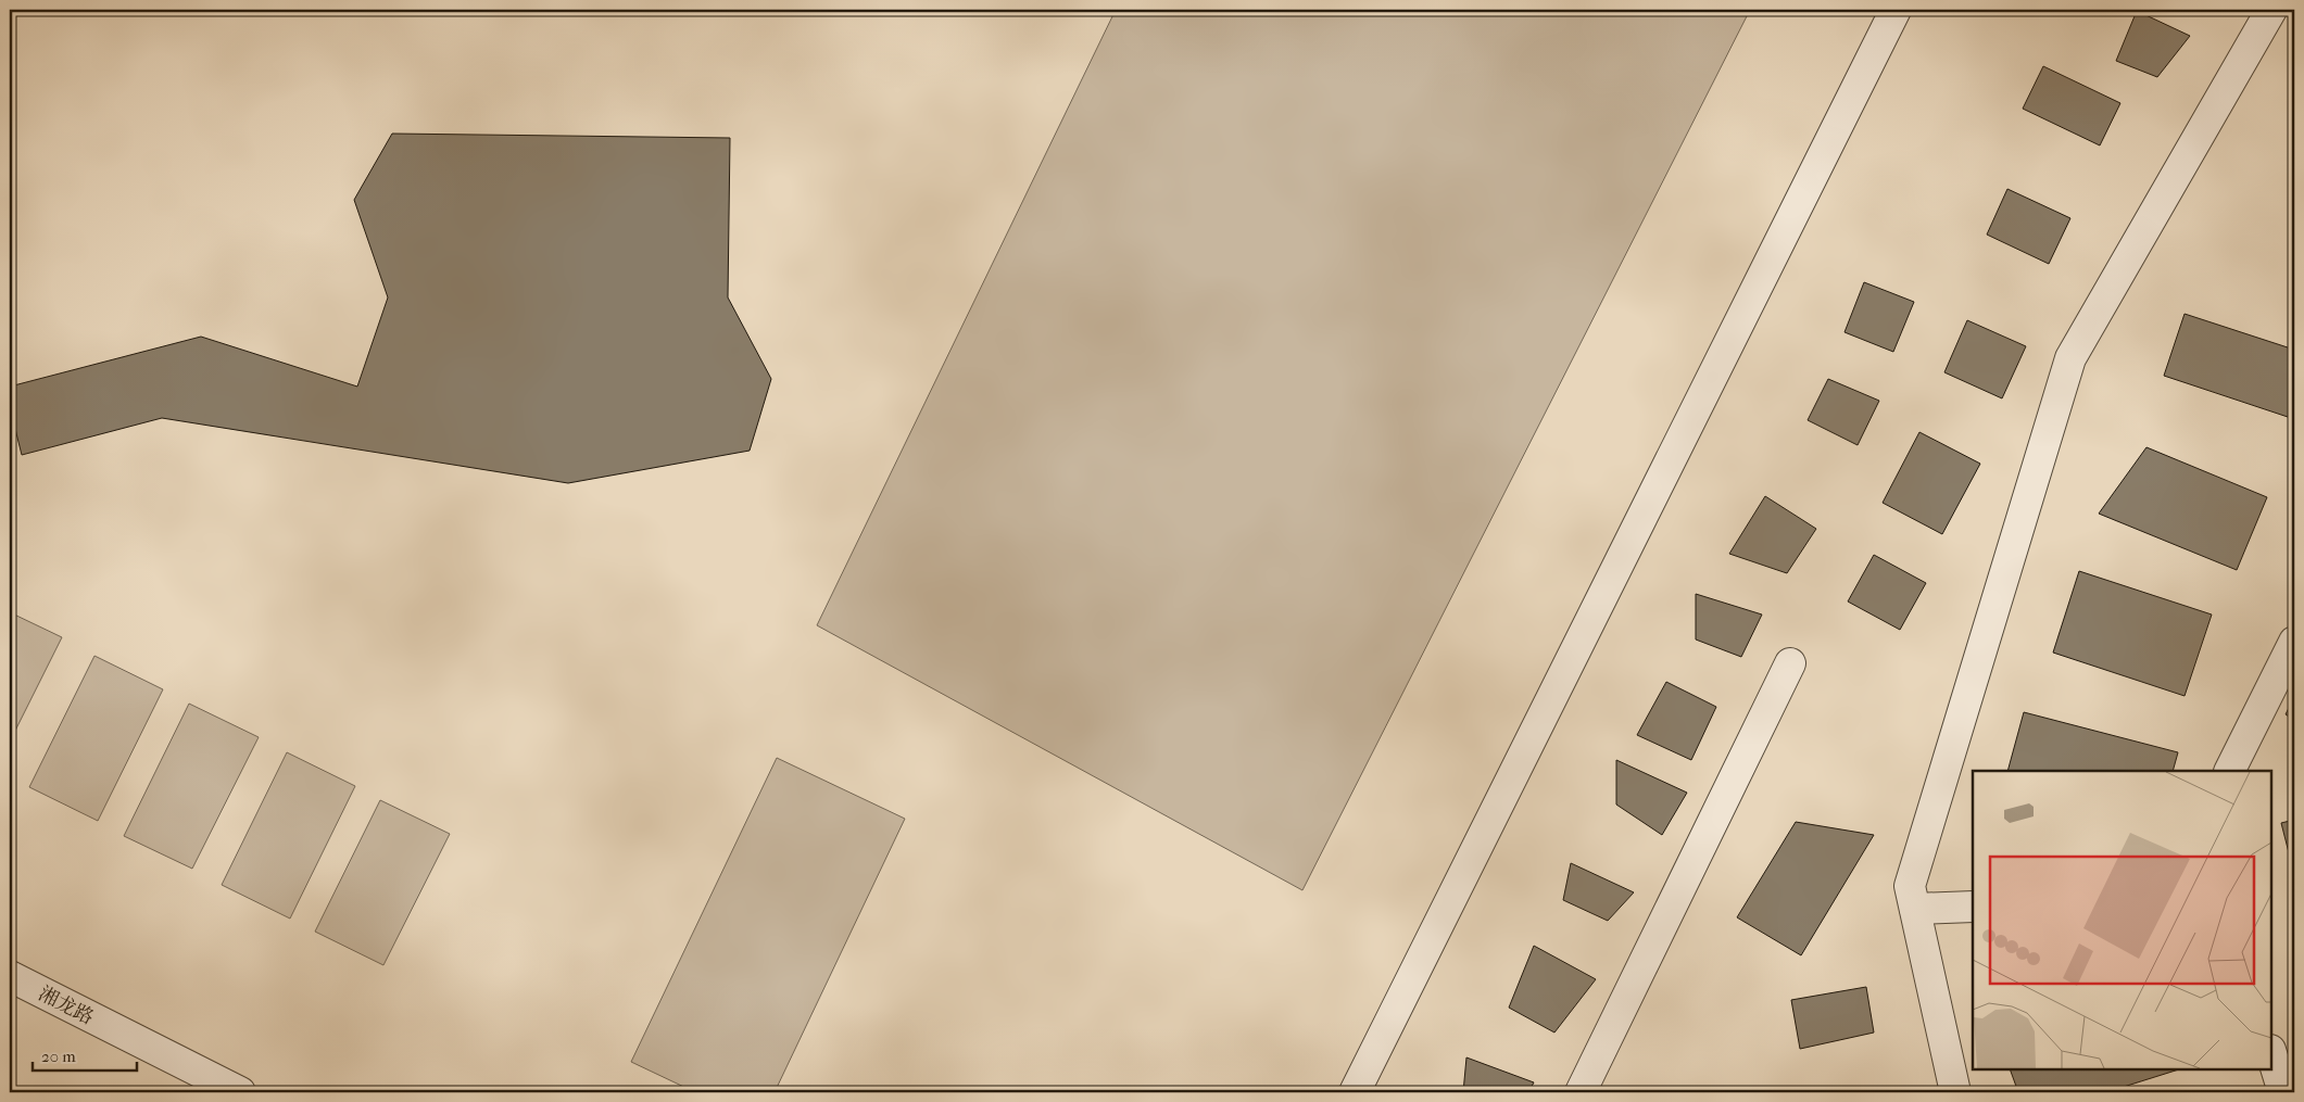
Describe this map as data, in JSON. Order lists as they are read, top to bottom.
{
  "streets": {
    "street": ["湘龙路"]
  },
  "scale_bar": "20 m"
}
